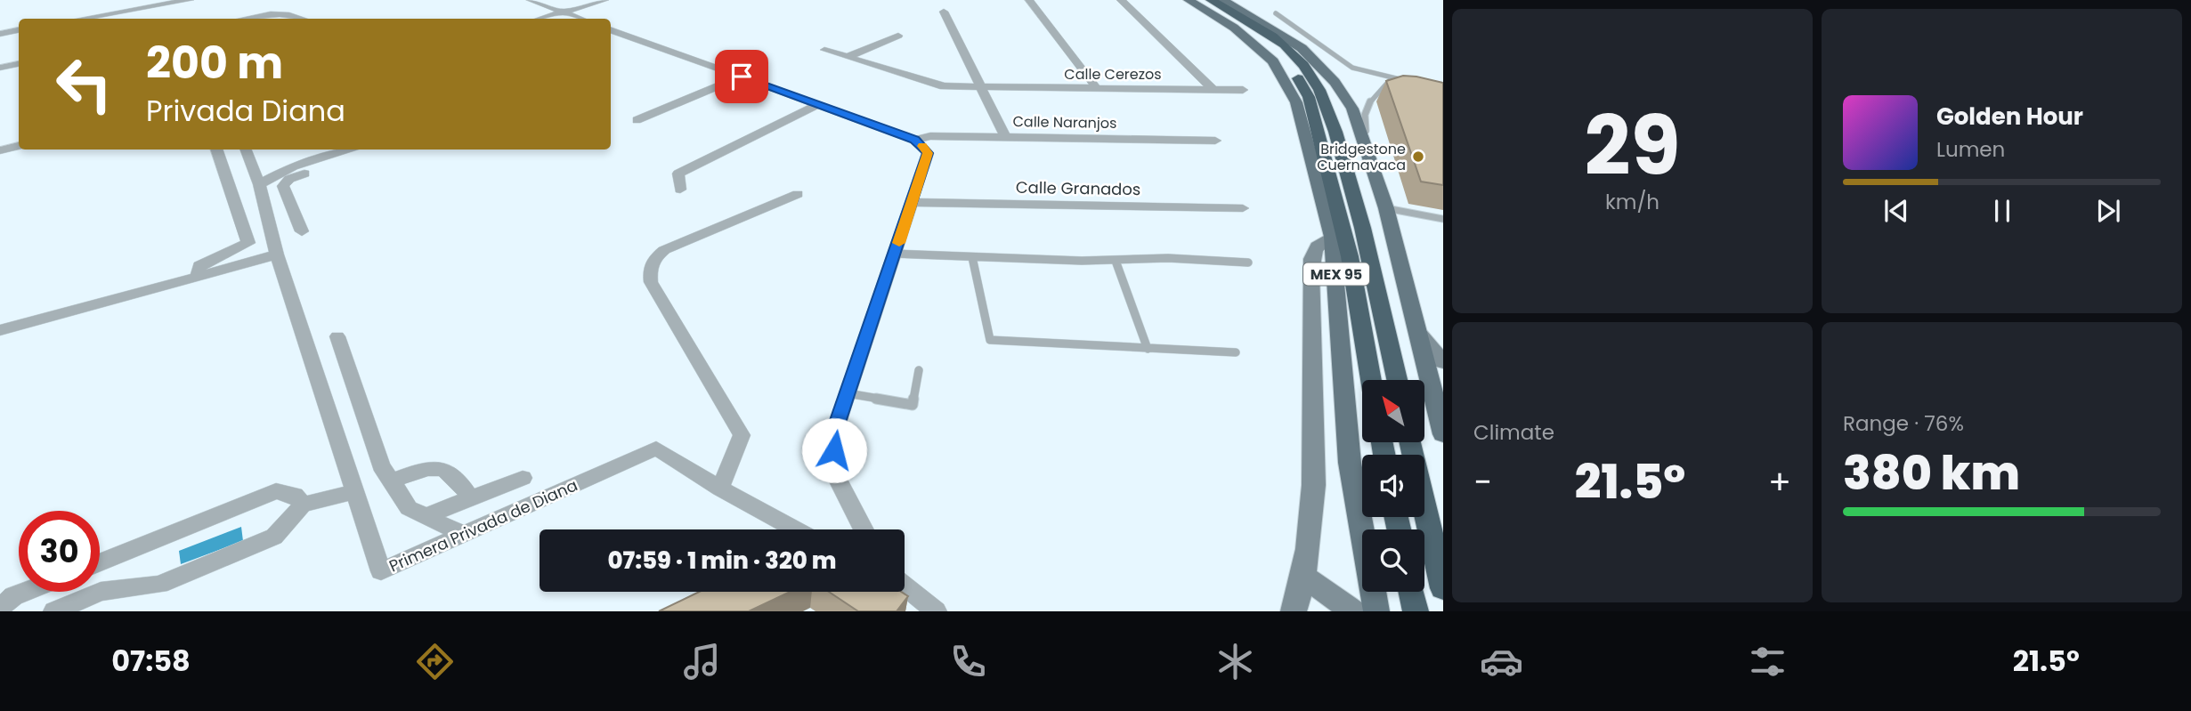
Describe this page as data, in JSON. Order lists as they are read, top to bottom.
{
  "streets": {
    "highway": ["MEX 95"],
    "street": [
      "Calle Cerezos",
      "Calle Naranjos",
      "Calle Granados",
      "Primera Privada de Diana"
    ]
  },
  "places": ["Bridgestone Cuernavaca"],
  "north": "top left",
  "page": {
    "tile": [
      ["29", "km/h"],
      "Climate",
      ["Range · 76%", "380 km"]
    ],
    "turn": ["200 m", "Privada Diana"],
    "song": ["Golden Hour", "Lumen"],
    "heat": ["−", "21.5°", "+"],
    "limit": "30",
    "trip": "07:59 · 1 min · 320 m",
    "tabs": ["07:58", "21.5°"]
  }
}
